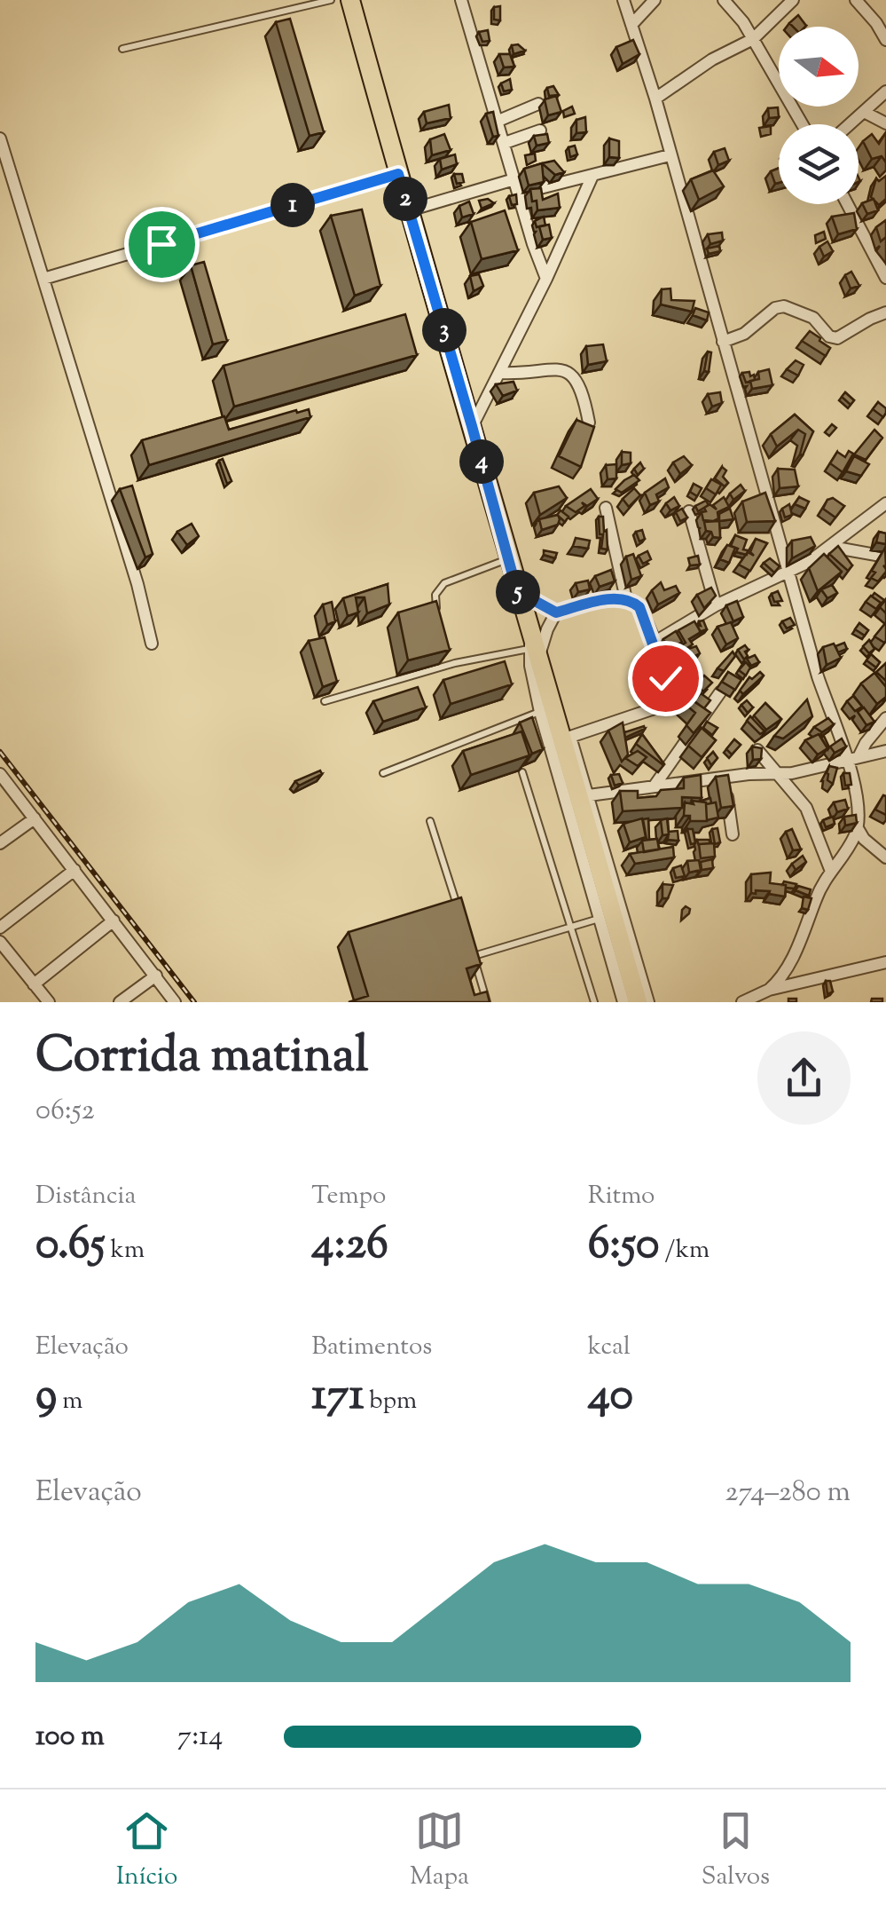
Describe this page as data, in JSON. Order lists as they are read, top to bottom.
{
  "north": "right",
  "page": {
    "pins": [
      "2",
      "1",
      "3",
      "4",
      "5"
    ],
    "heading": ["Corrida matinal", "06:52"],
    "stats": [
      ["Distância", "0.65 km"],
      ["Tempo", "4:26"],
      ["Ritmo", "6:50 /km"],
      ["Elevação", "9 m"],
      ["Batimentos", "171 bpm"],
      ["kcal", "40"]
    ],
    "chart": ["Elevação", "274–280 m"],
    "list": [
      {
        "name": "100 m",
        "note": "7:14"
      }
    ],
    "tabs": ["Início", "Mapa", "Salvos"]
  }
}
